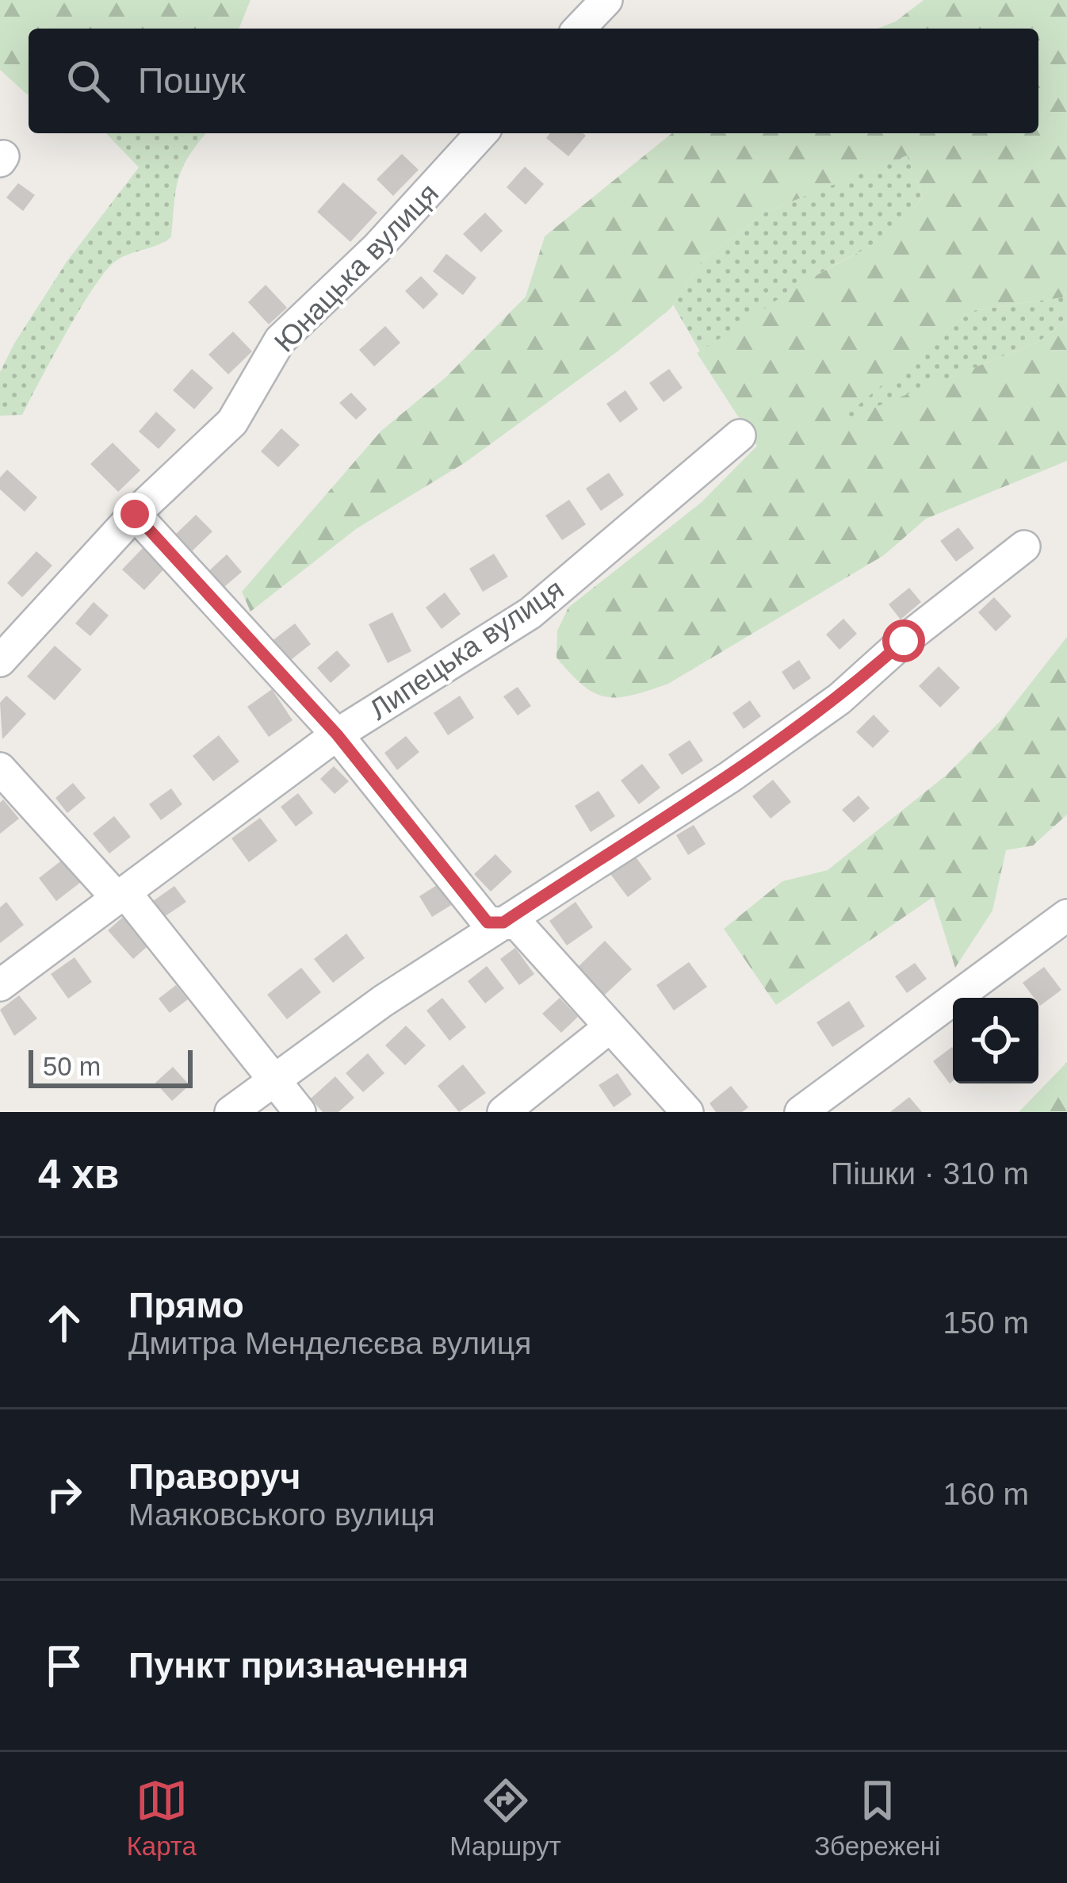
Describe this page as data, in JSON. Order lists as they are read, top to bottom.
{
  "streets": {
    "street": ["Юнацька вулиця", "Липецька вулиця"]
  },
  "scale_bar": "50 m",
  "page": {
    "search": "Пошук",
    "scale": "50 m",
    "heading": ["4 хв", "Пішки · 310 m"],
    "list": [
      ["Прямо", "Дмитра Менделєєва вулиця", "150 m"],
      ["Праворуч", "Маяковського вулиця", "160 m"],
      "Пункт призначення"
    ],
    "nav": ["Карта", "Маршрут", "Збережені"]
  }
}
